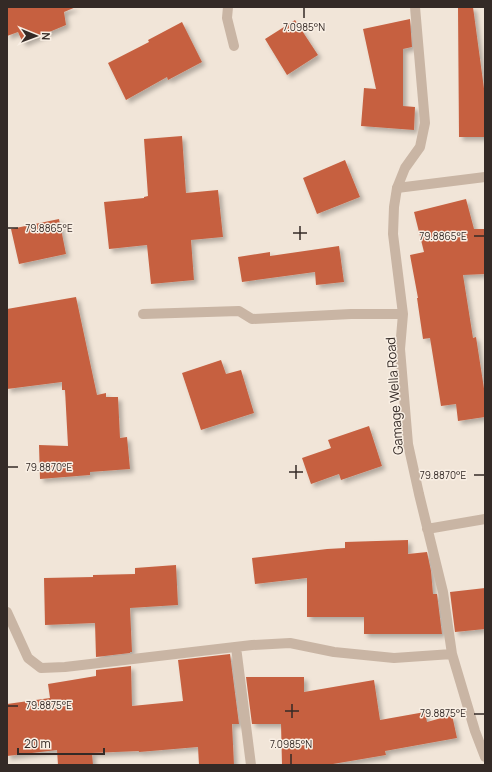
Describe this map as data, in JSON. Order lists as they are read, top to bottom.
{
  "streets": {
    "street": ["Gamage Wella Road"]
  },
  "scale_bar": "20 m",
  "north": "right",
  "coordinates": [
    "7.0985°N",
    "79.8865°E",
    "79.8870°E",
    "79.8875°E"
  ]
}
